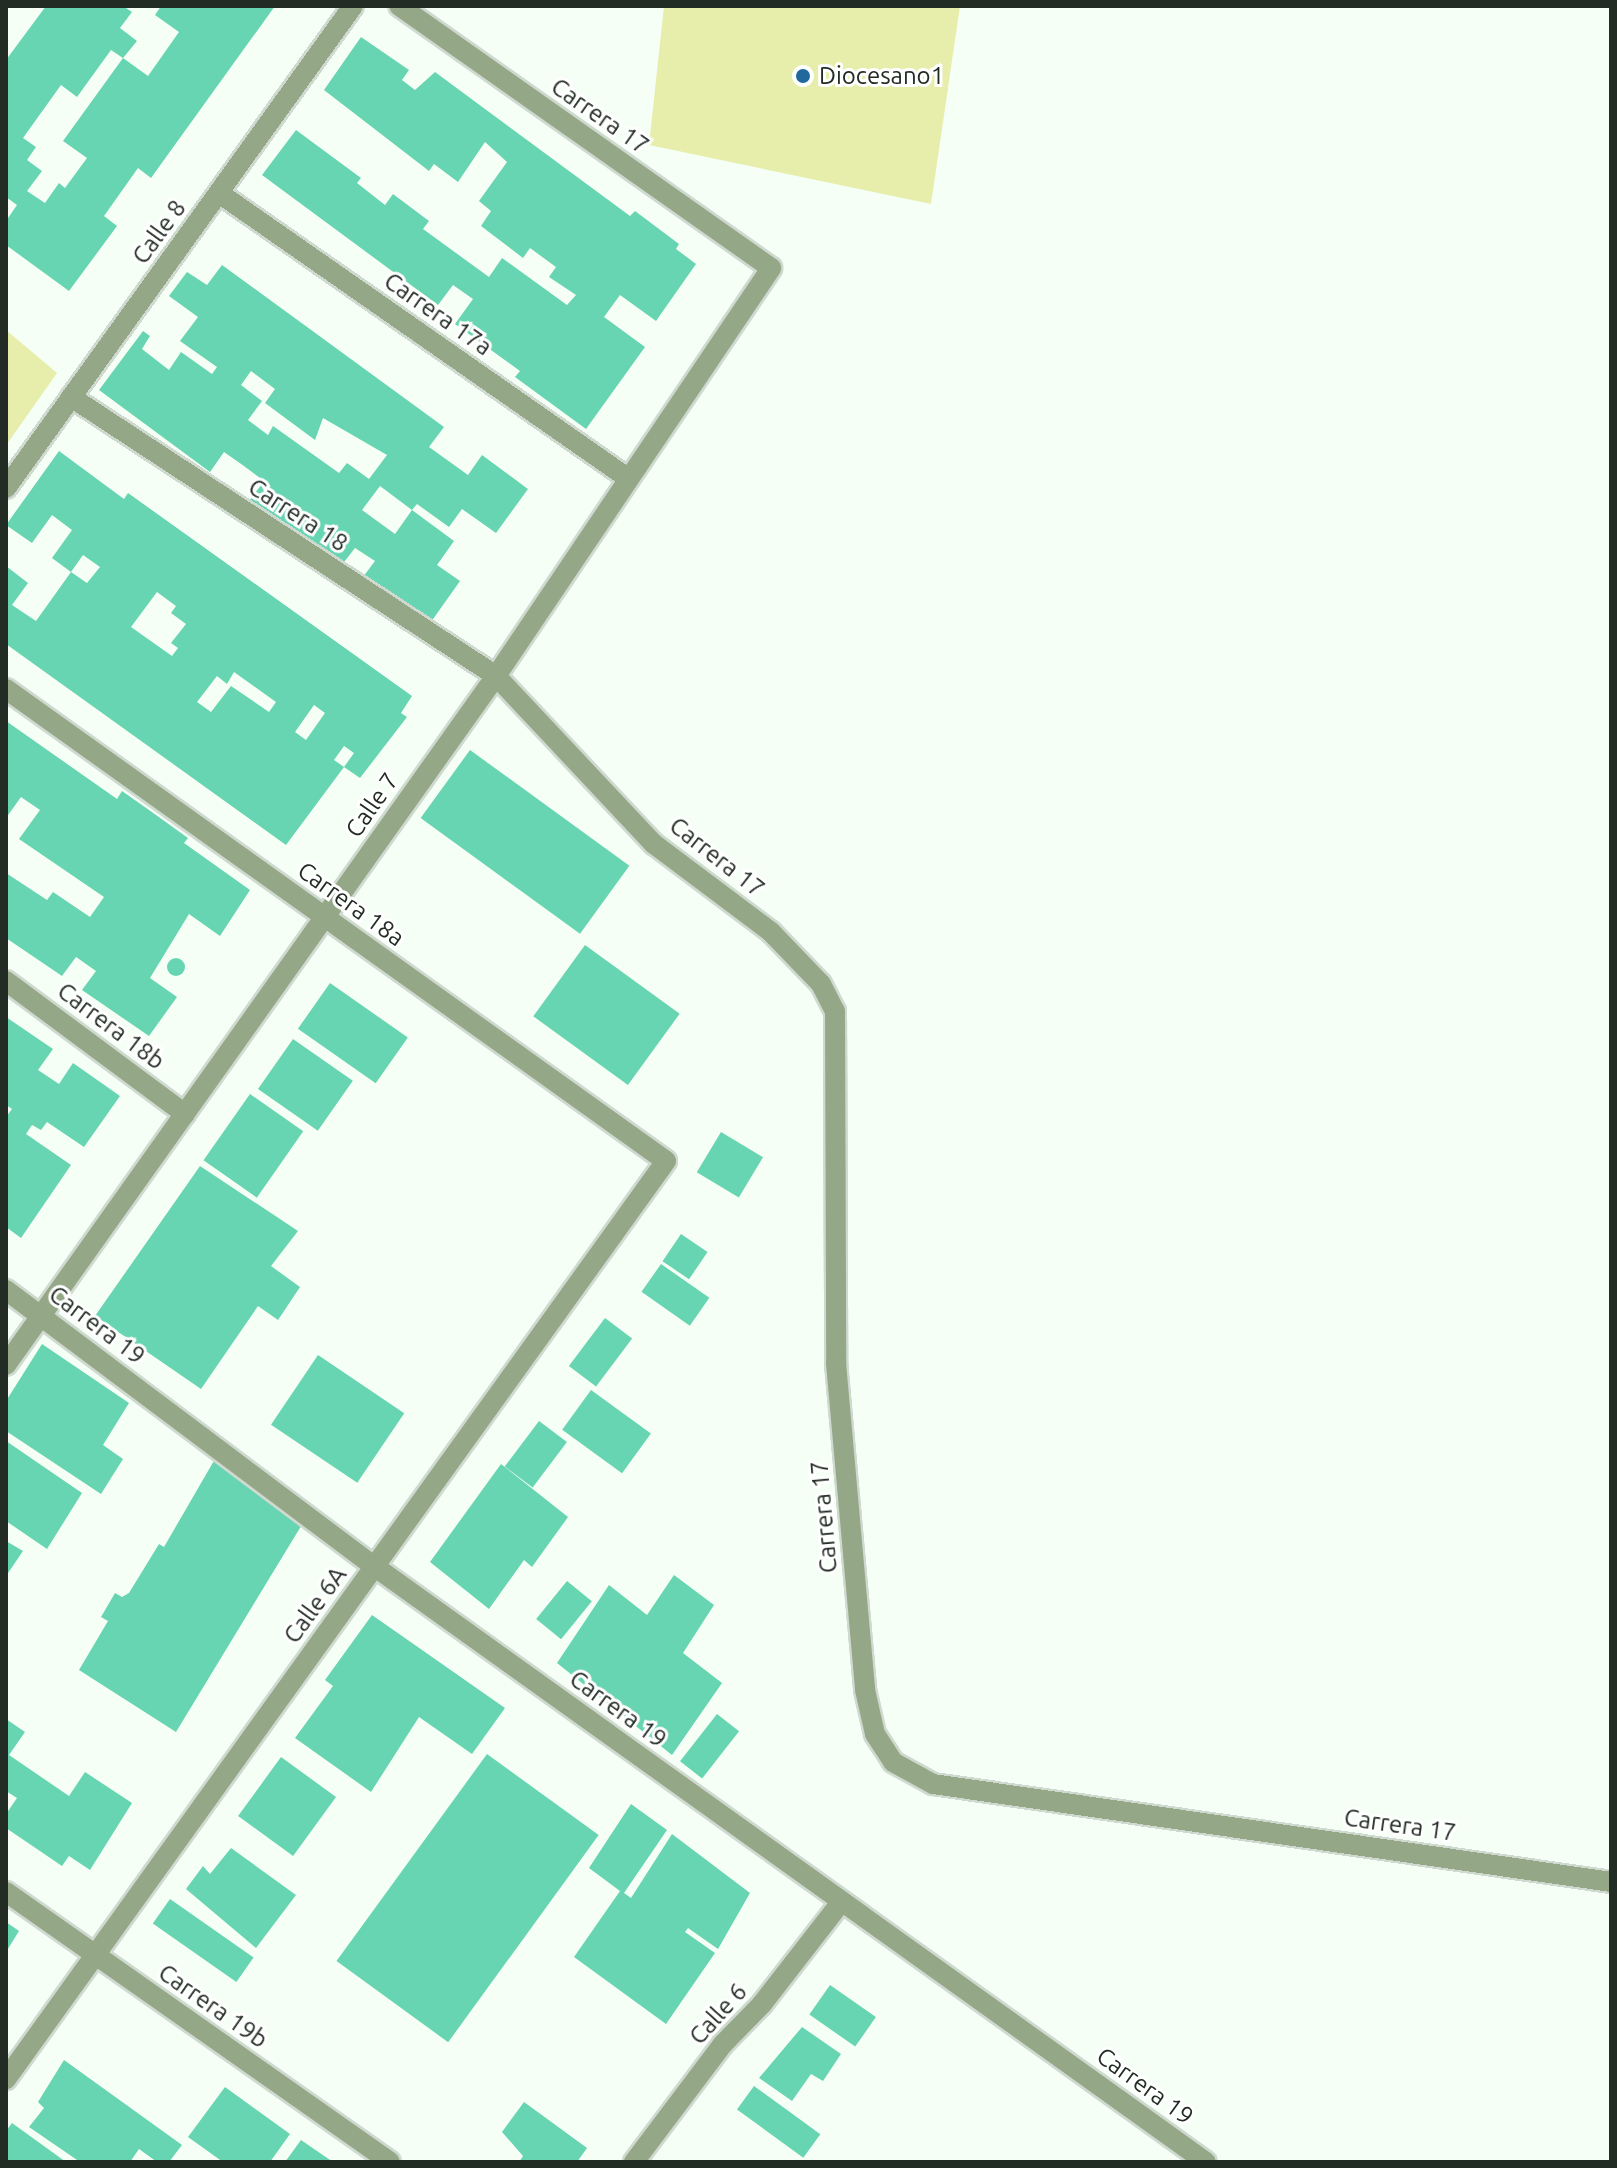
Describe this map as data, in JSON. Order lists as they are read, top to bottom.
{
  "streets": {
    "street": [
      "Carrera 17",
      "Calle 8",
      "Carrera 17a",
      "Carrera 18",
      "Calle 7",
      "Carrera 18a",
      "Carrera 18b",
      "Carrera 19",
      "Calle 6A",
      "Carrera 19b",
      "Calle 6"
    ]
  },
  "crossings": [
    ["Carrera 17", "Carrera 18"],
    ["Carrera 17", "Calle 7"],
    ["Calle 8", "Carrera 17a"],
    ["Calle 8", "Carrera 18"],
    ["Carrera 17a", "Calle 7"],
    ["Carrera 18", "Calle 7"],
    ["Calle 7", "Carrera 18a"],
    ["Calle 7", "Carrera 18b"],
    ["Calle 7", "Carrera 19"],
    ["Carrera 18a", "Calle 6A"],
    ["Carrera 19", "Calle 6A"],
    ["Carrera 19", "Calle 6"],
    ["Calle 6A", "Carrera 19b"]
  ],
  "places": ["Diocesano1"]
}
